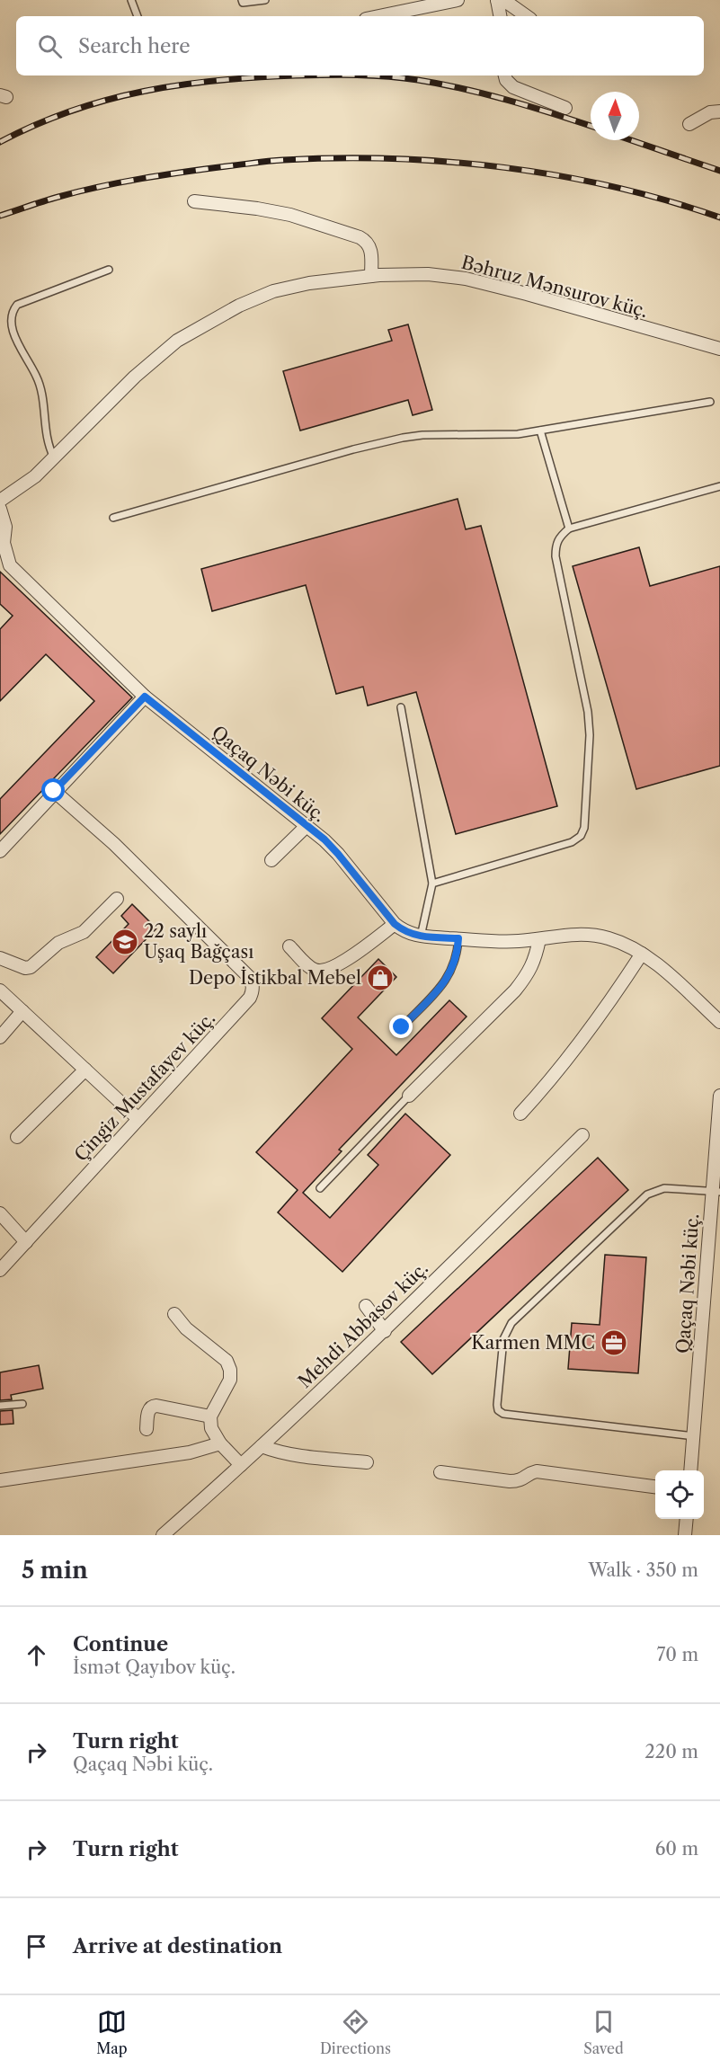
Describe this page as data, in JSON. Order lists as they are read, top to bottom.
{
  "streets": {
    "street": [
      "Bəhruz Mənsurov küç.",
      "Qaçaq Nəbi küç.",
      "Çingiz Mustafayev küç.",
      "Mehdi Abbasov küç."
    ]
  },
  "places": {
    "school or university": ["22 saylı Uşaq Bağçası"],
    "shop": ["Depo İstikbal Mebel"],
    "office": ["Karmen MMC"]
  },
  "north": "top",
  "page": {
    "search": "Search here",
    "heading": ["5 min", "Walk · 350 m"],
    "list": [
      ["Continue", "İsmət Qayıbov küç.", "70 m"],
      ["Turn right", "Qaçaq Nəbi küç.", "220 m"],
      ["Turn right", "60 m"],
      "Arrive at destination"
    ],
    "nav": ["Map", "Directions", "Saved"]
  }
}
